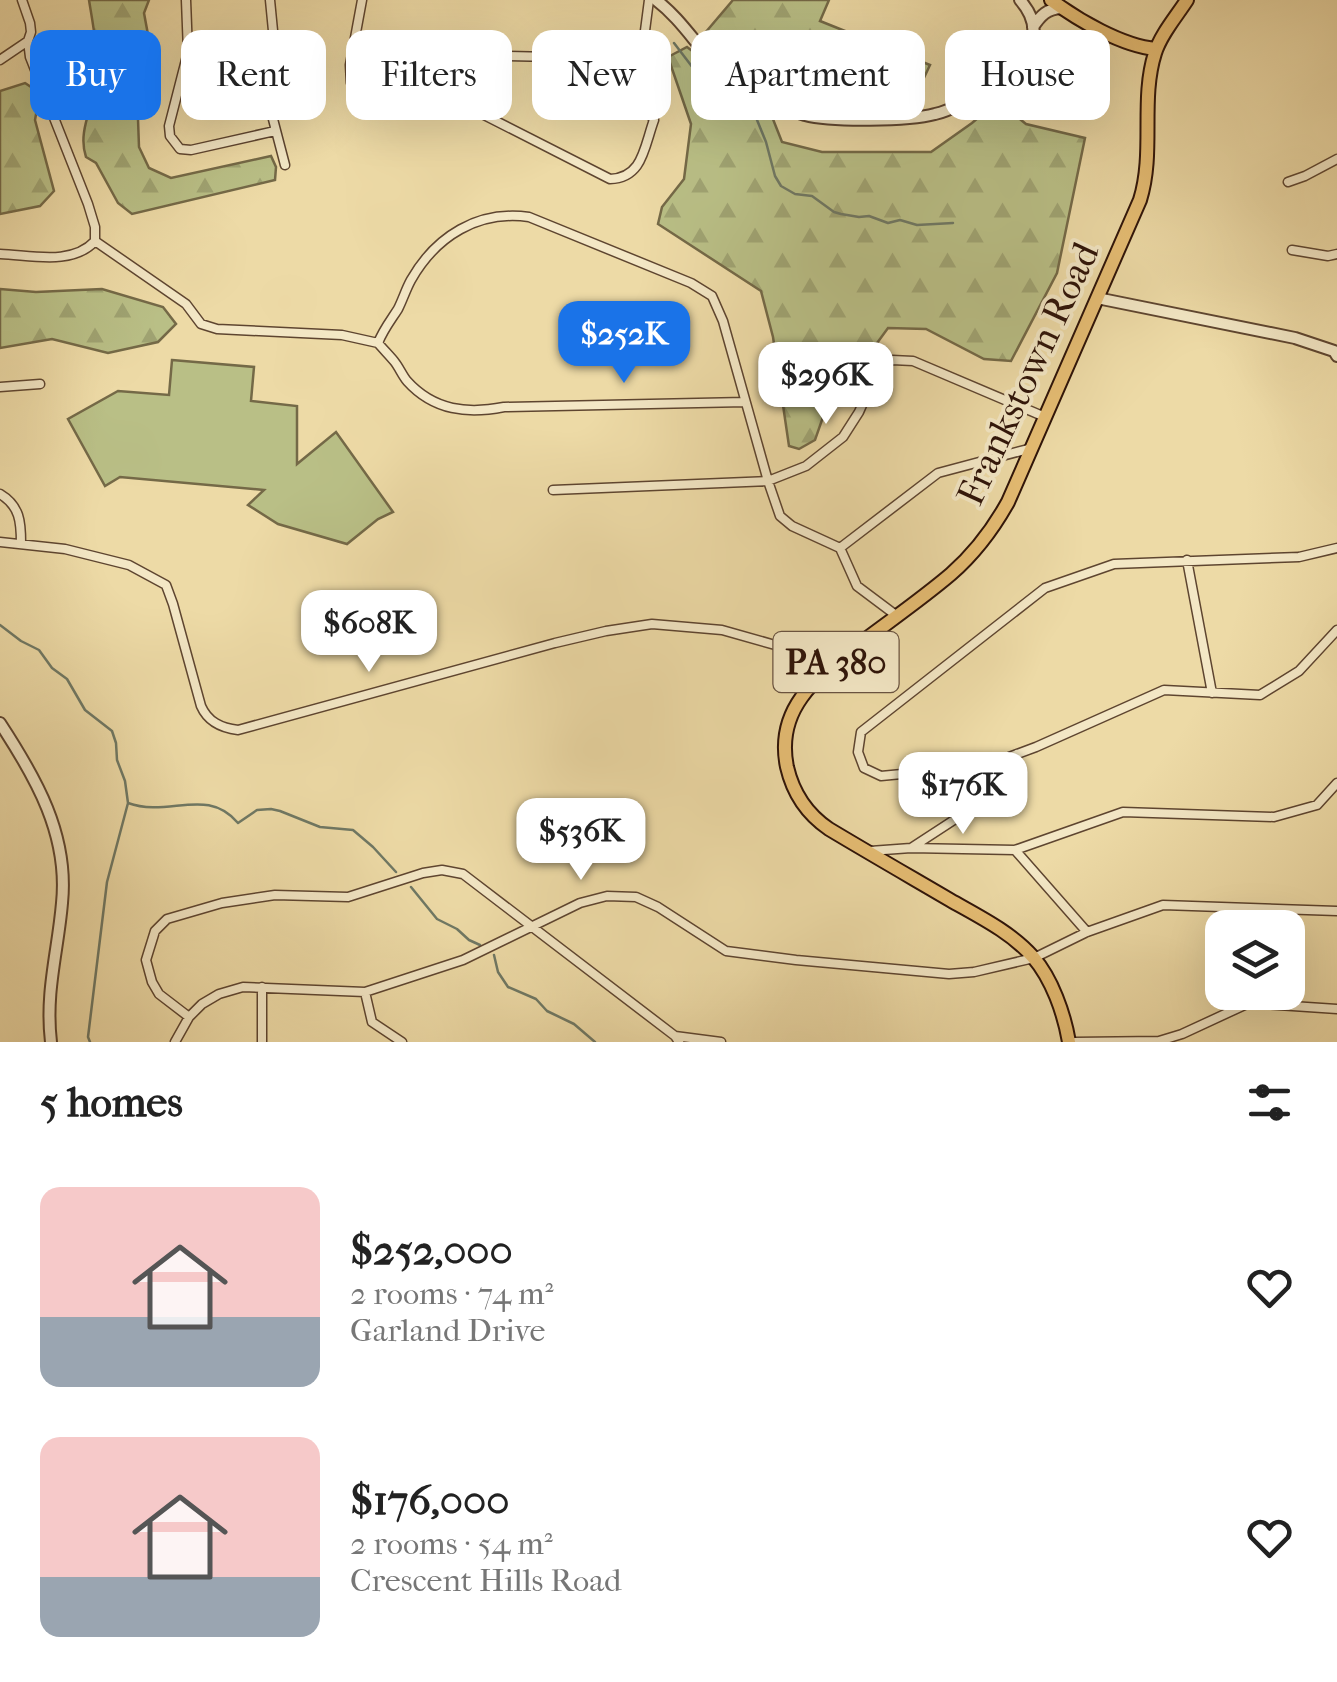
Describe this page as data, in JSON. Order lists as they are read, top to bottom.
{
  "streets": {
    "main road": ["Frankstown Road", "PA 380"]
  },
  "page": {
    "chip": [
      "Buy",
      "Rent",
      "Filters",
      "New",
      "Apartment",
      "House"
    ],
    "price": [
      "$252K",
      "$296K",
      "$608K",
      "$176K",
      "$536K"
    ],
    "heading": "5 homes",
    "list": [
      {
        "name": "$252,000",
        "note": "2 rooms · 74 m² · Garland Drive"
      },
      {
        "name": "$176,000",
        "note": "2 rooms · 54 m² · Crescent Hills Road"
      }
    ]
  }
}
